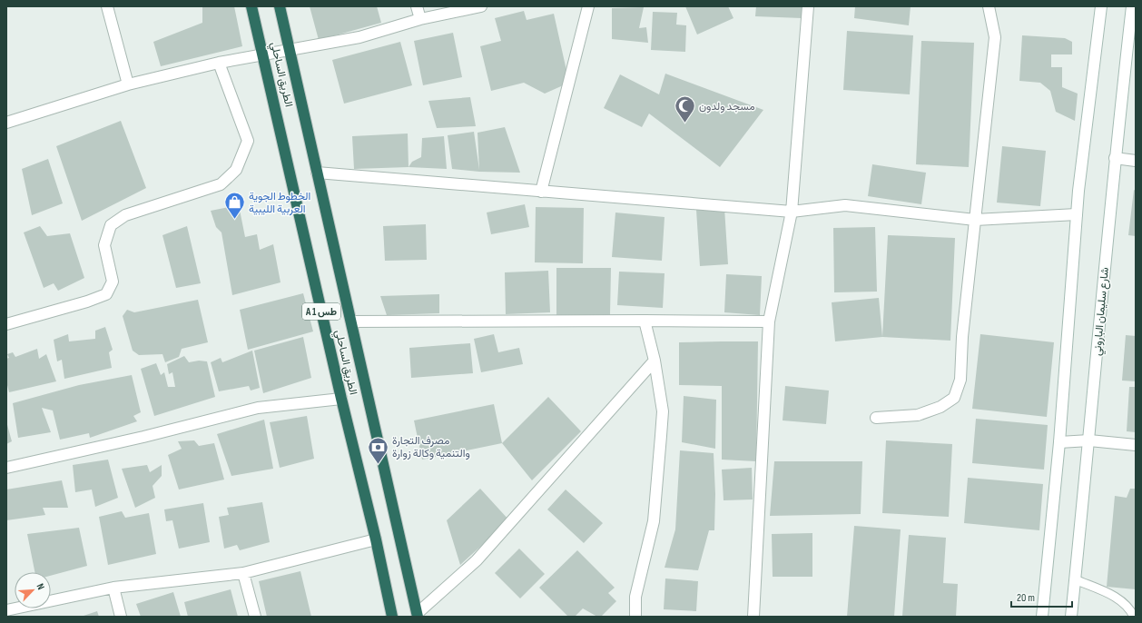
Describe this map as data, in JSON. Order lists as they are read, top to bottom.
{
  "streets": {
    "highway": ["الطريق الساحلي", "A 1 طس"],
    "street": ["شارع سليمان الباروني"]
  },
  "places": {
    "mosque": ["مسجد ولدون"],
    "shop": ["الخطوط الجوية العربية الليبية"],
    "bank": ["مصرف التجارة والتنمية وكالة زوارة"]
  },
  "scale_bar": "20 m",
  "north": "top right"
}
